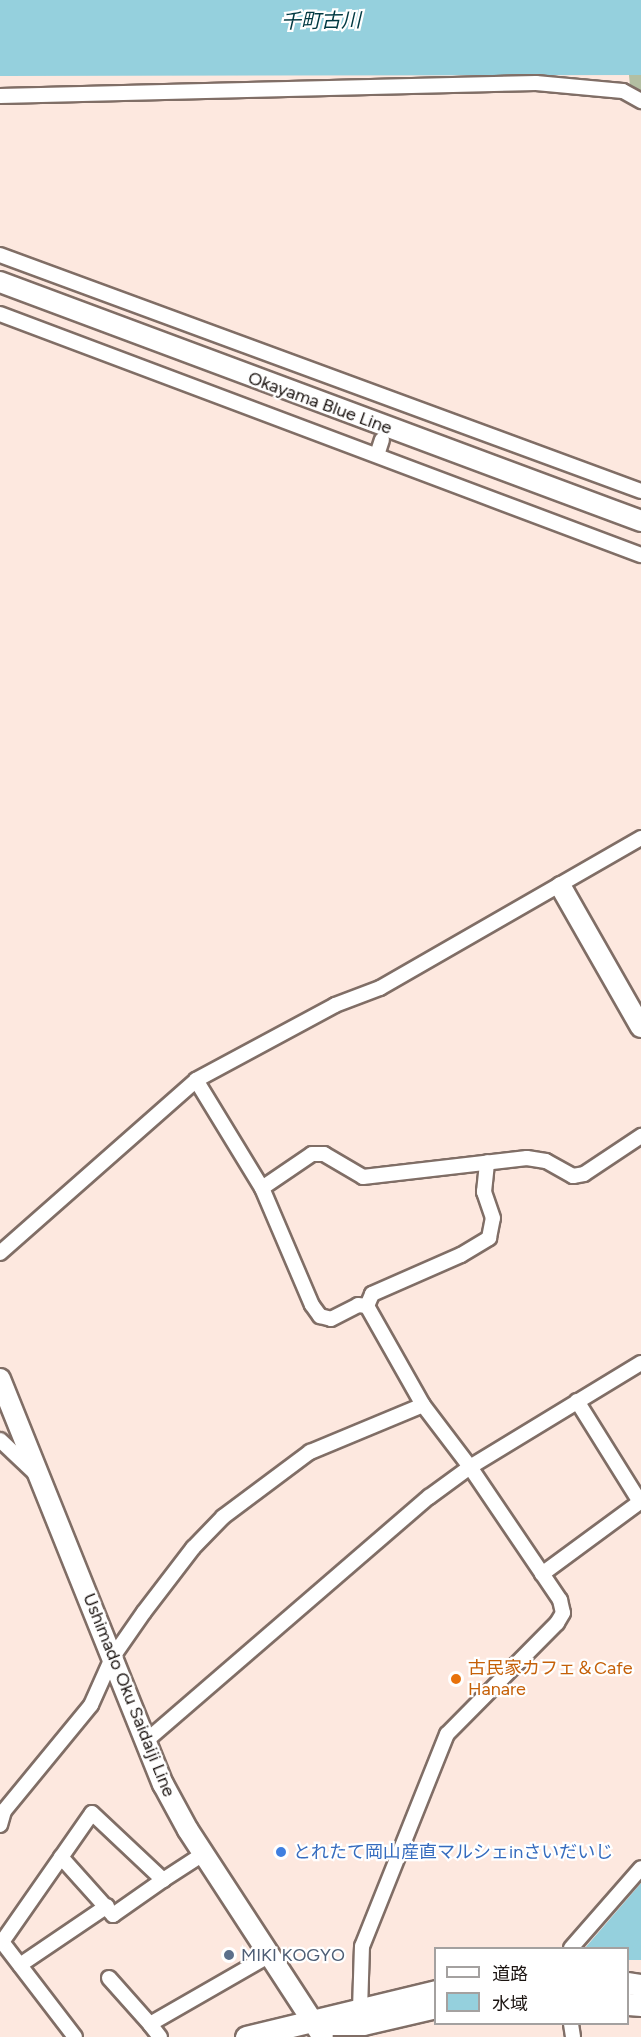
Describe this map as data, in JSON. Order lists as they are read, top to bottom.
{
  "streets": {
    "main road": ["Okayama Blue Line", "Ushimado Oku Saidaiji Line"]
  },
  "water": ["千町古川"],
  "places": ["古民家カフェ＆Cafe Hanare", "とれたて岡山産直マルシェinさいだいじ", "MIKI KOGYO"],
  "legend": ["道路", "水域"]
}
